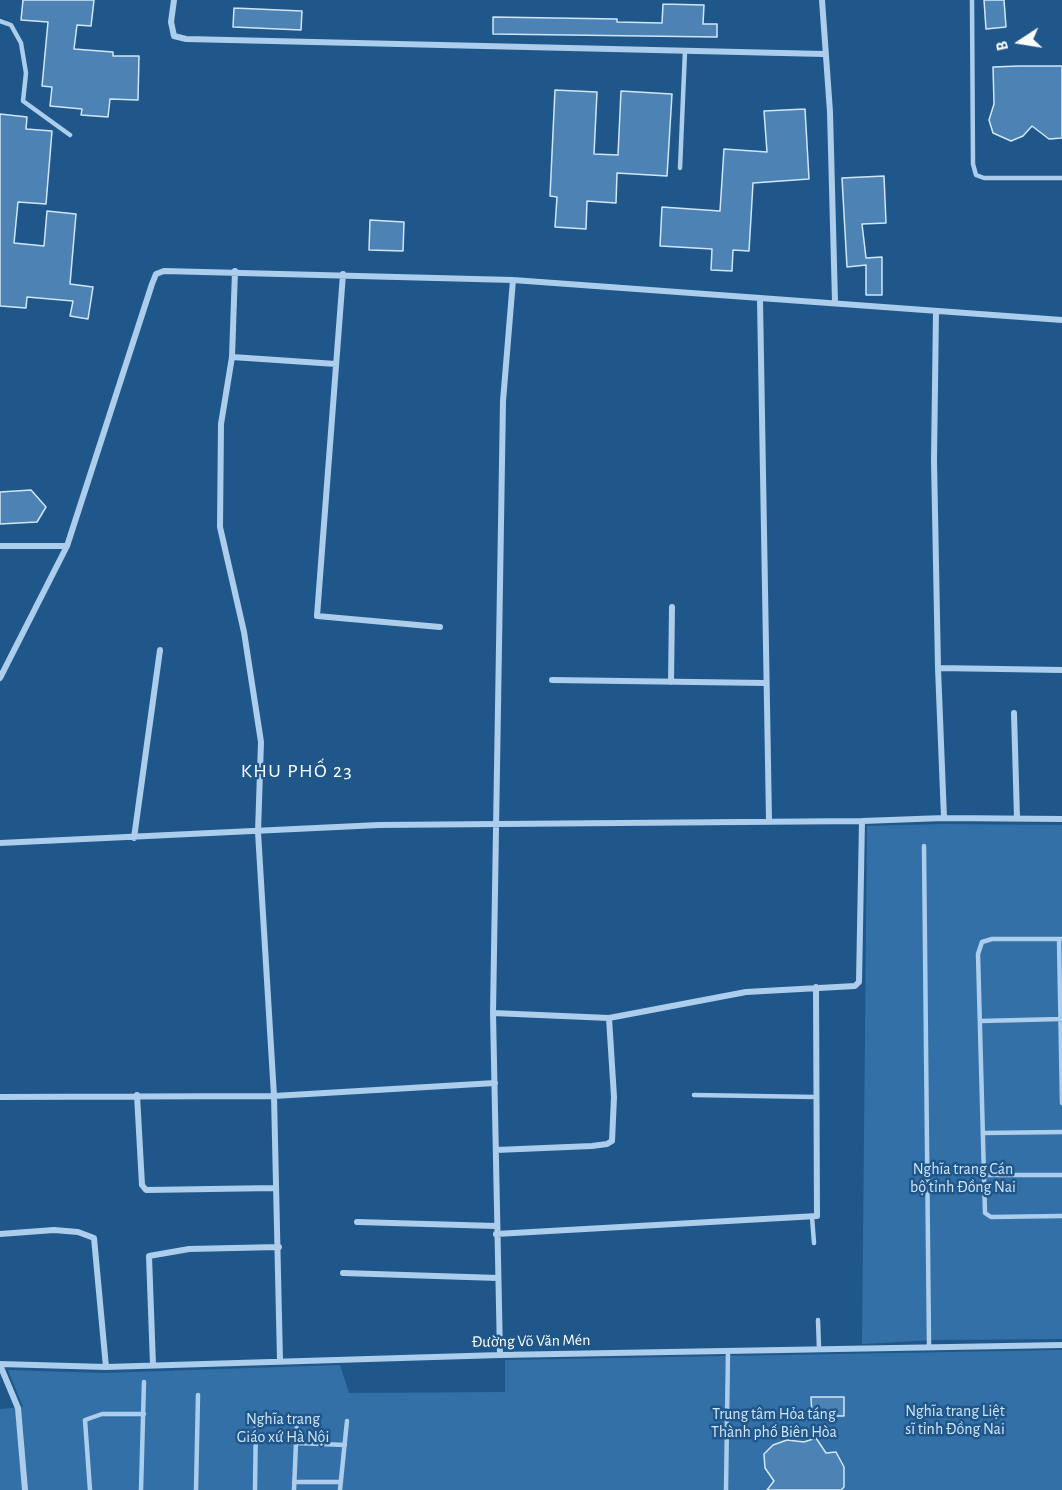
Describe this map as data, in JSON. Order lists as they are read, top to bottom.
{
  "streets": {
    "street": ["Đường Võ Văn Mén"]
  },
  "districts": ["KHU PHỐ 23"],
  "parks": [
    "Nghĩa trang Cán bộ tỉnh Đồng Nai",
    "Nghĩa trang Liệt sĩ tỉnh Đồng Nai",
    "Trung tâm Hỏa táng Thành phố Biên Hòa",
    "Nghĩa trang Giáo xứ Hà Nội"
  ],
  "north": "left"
}
